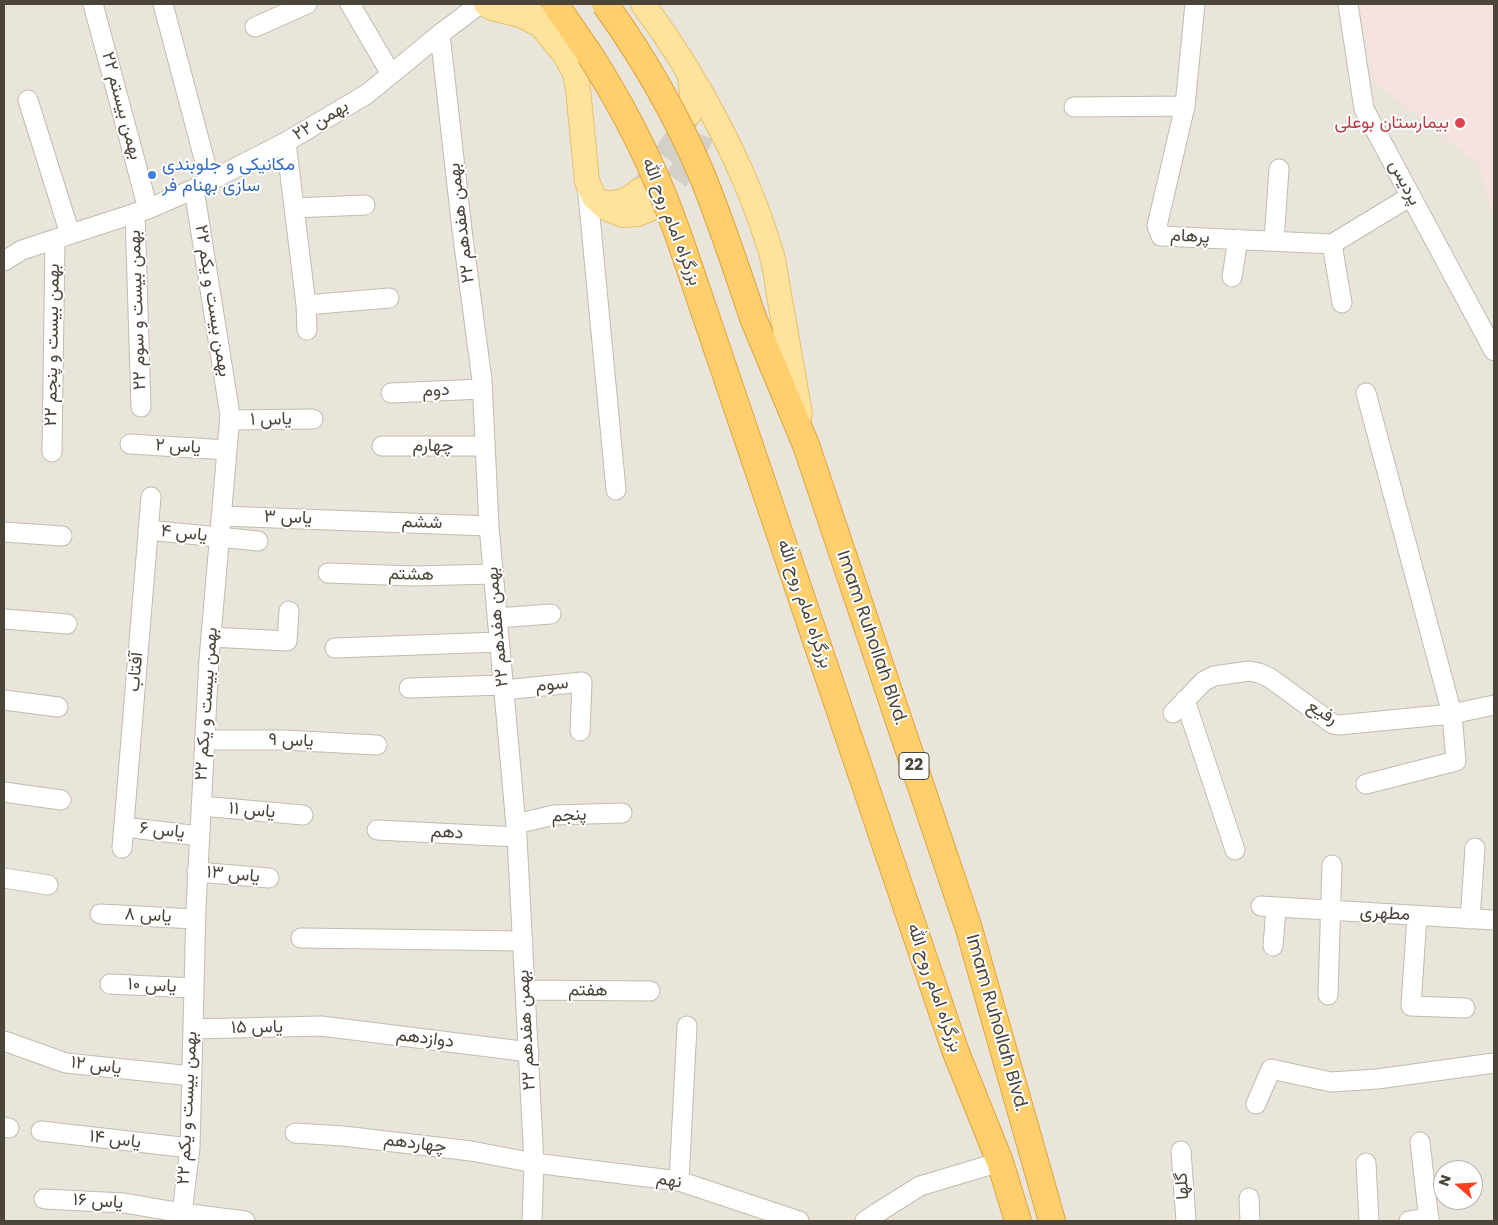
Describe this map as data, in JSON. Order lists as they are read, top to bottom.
{
  "streets": {
    "highway": ["بزرگراه امام روح الله", "Imam Ruhollah Blvd.", "22"],
    "street": [
      "۲۲ بهمن بیستم",
      "۲۲ بهمن",
      "پردیس",
      "۲۲ بهمن هفدهم",
      "پرهام",
      "۲۲ بهمن بیست و یکم",
      "۲۲ بهمن بیست و سوم",
      "۲۲ بهمن بیست و پنجم",
      "دوم",
      "یاس ۱",
      "چهارم",
      "یاس ۲",
      "یاس ۳",
      "ششم",
      "یاس ۴",
      "هشتم",
      "آفتاب",
      "سوم",
      "رفیع",
      "یاس ۹",
      "یاس ۱۱",
      "پنجم",
      "یاس ۶",
      "دهم",
      "یاس ۱۳",
      "مطهری",
      "یاس ۸",
      "یاس ۱۰",
      "هفتم",
      "یاس ۱۵",
      "دوازدهم",
      "یاس ۱۲",
      "یاس ۱۴",
      "چهاردهم",
      "نهم",
      "گلها",
      "یاس ۱۶"
    ]
  },
  "crossings": [
    ["۲۲ بهمن بیستم", "۲۲ بهمن"],
    ["۲۲ بهمن بیستم", "۲۲ بهمن بیست و سوم"],
    ["۲۲ بهمن", "۲۲ بهمن هفدهم"],
    ["۲۲ بهمن", "۲۲ بهمن بیست و یکم"],
    ["۲۲ بهمن", "۲۲ بهمن بیست و سوم"],
    ["۲۲ بهمن", "۲۲ بهمن بیست و پنجم"],
    ["۲۲ بهمن هفدهم", "دوم"],
    ["۲۲ بهمن هفدهم", "چهارم"],
    ["۲۲ بهمن هفدهم", "ششم"],
    ["۲۲ بهمن هفدهم", "هشتم"],
    ["۲۲ بهمن هفدهم", "سوم"],
    ["۲۲ بهمن هفدهم", "پنجم"],
    ["۲۲ بهمن هفدهم", "دهم"],
    ["۲۲ بهمن هفدهم", "هفتم"],
    ["۲۲ بهمن هفدهم", "دوازدهم"],
    ["۲۲ بهمن هفدهم", "چهاردهم"],
    ["۲۲ بهمن هفدهم", "نهم"],
    ["۲۲ بهمن بیست و یکم", "یاس ۱"],
    ["۲۲ بهمن بیست و یکم", "یاس ۲"],
    ["۲۲ بهمن بیست و یکم", "یاس ۳"],
    ["۲۲ بهمن بیست و یکم", "یاس ۴"],
    ["۲۲ بهمن بیست و یکم", "یاس ۹"],
    ["۲۲ بهمن بیست و یکم", "یاس ۱۱"],
    ["۲۲ بهمن بیست و یکم", "یاس ۶"],
    ["۲۲ بهمن بیست و یکم", "یاس ۱۳"],
    ["۲۲ بهمن بیست و یکم", "یاس ۸"],
    ["۲۲ بهمن بیست و یکم", "یاس ۱۰"],
    ["۲۲ بهمن بیست و یکم", "یاس ۱۵"],
    ["۲۲ بهمن بیست و یکم", "یاس ۱۲"],
    ["۲۲ بهمن بیست و یکم", "یاس ۱۴"],
    ["۲۲ بهمن بیست و یکم", "یاس ۱۶"],
    ["یاس ۳", "ششم"],
    ["یاس ۴", "آفتاب"],
    ["آفتاب", "یاس ۶"],
    ["پنجم", "دهم"],
    ["یاس ۱۵", "دوازدهم"],
    ["چهاردهم", "نهم"]
  ],
  "places": ["بیمارستان بوعلی", "مکانیکی و جلوبندی سازی بهنام فر"],
  "north": "left"
}
